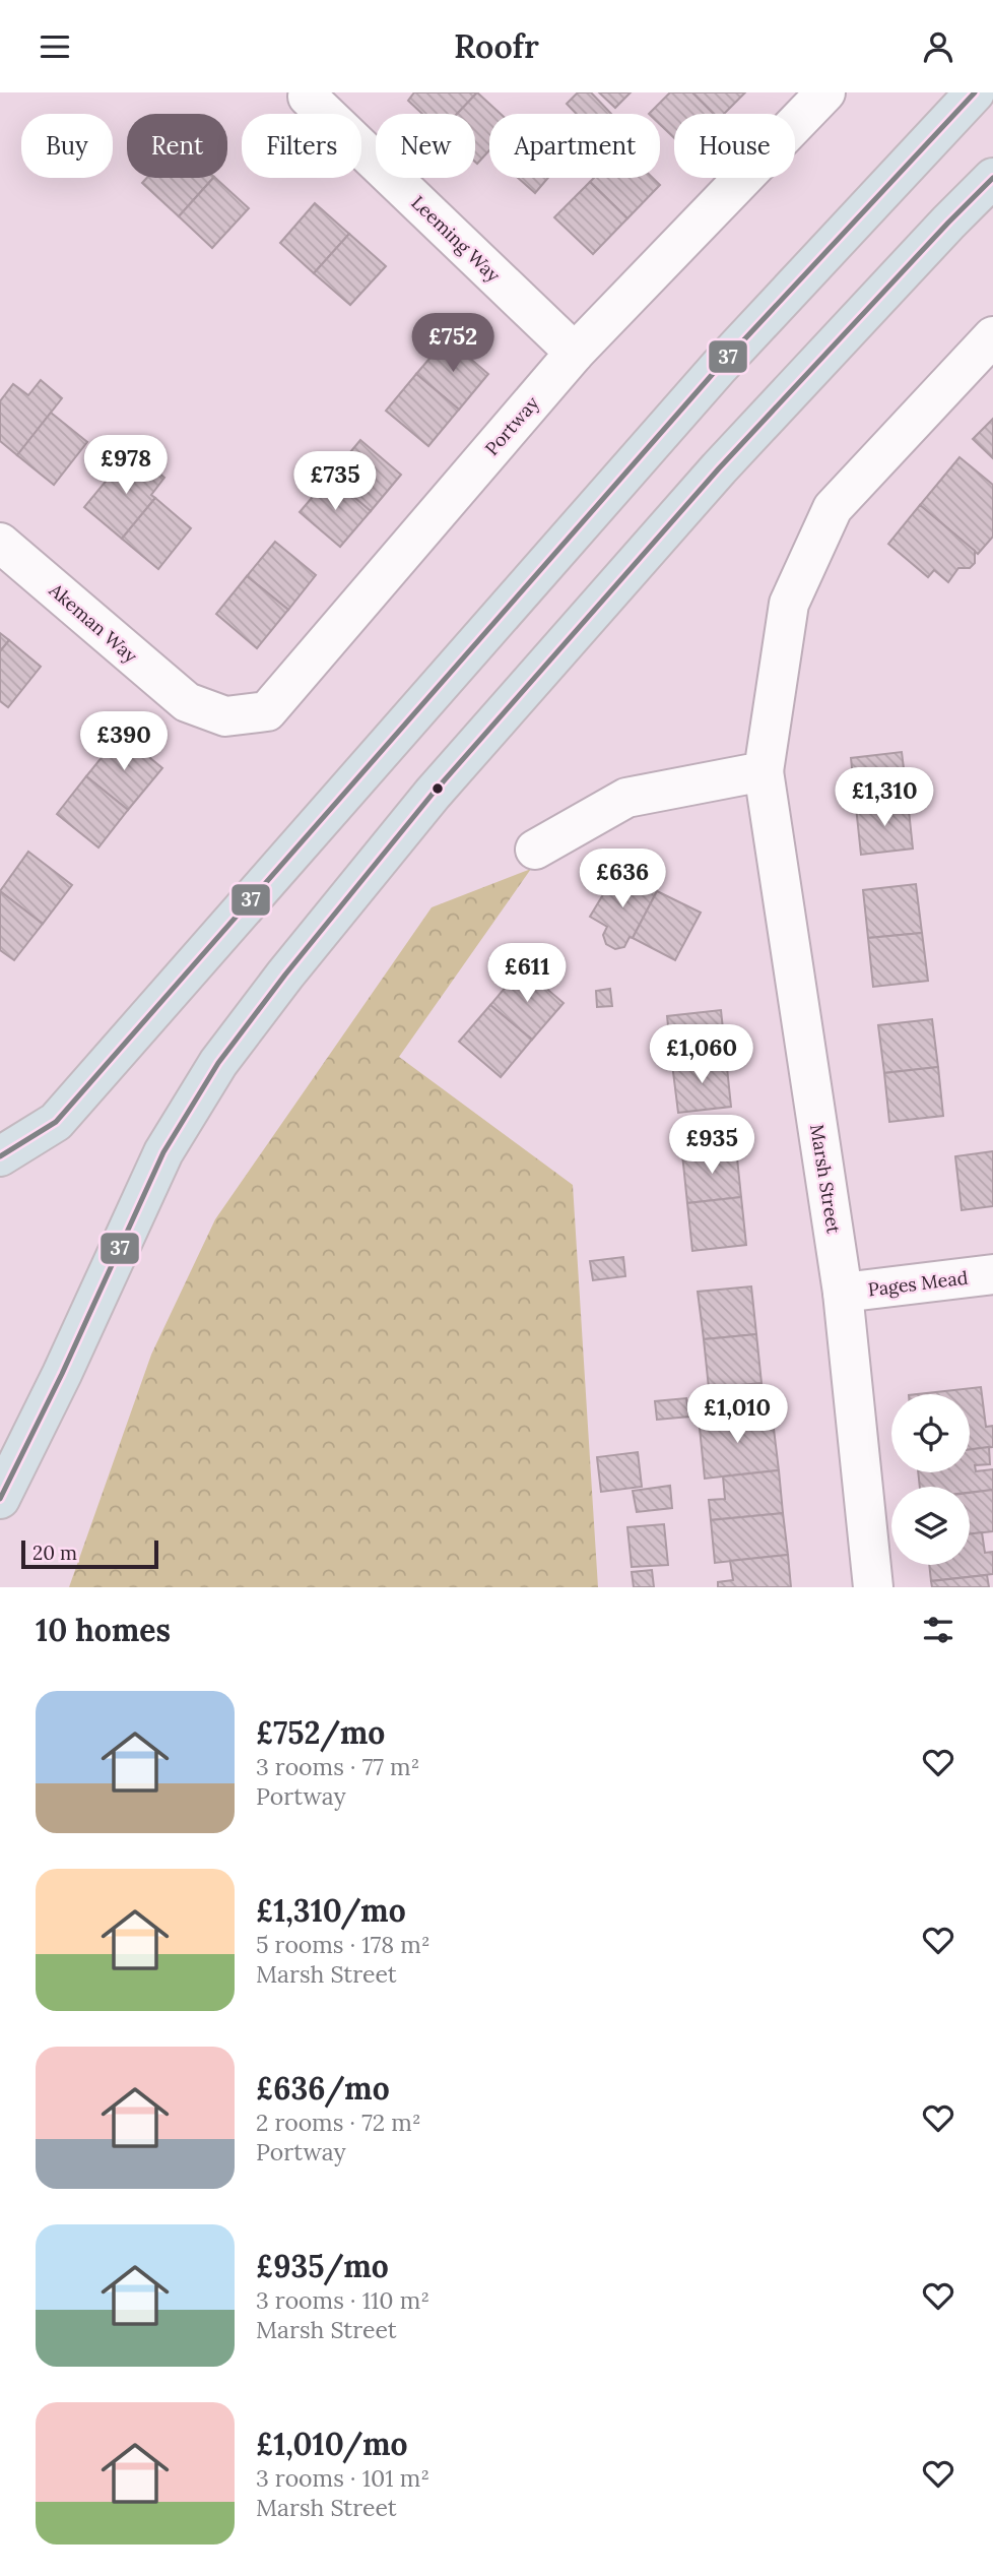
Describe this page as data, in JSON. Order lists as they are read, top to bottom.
{
  "streets": {
    "street": [
      "Leeming Way",
      "Portway",
      "Akeman Way",
      "Marsh Street",
      "Pages Mead"
    ]
  },
  "crossings": [
    ["Leeming Way", "Portway"],
    ["Portway", "Akeman Way"],
    ["Marsh Street", "Pages Mead"]
  ],
  "lines": ["transit line 37"],
  "scale_bar": "20 m",
  "page": {
    "header": "Roofr",
    "chip": [
      "Buy",
      "Rent",
      "Filters",
      "New",
      "Apartment",
      "House"
    ],
    "price": [
      "£752",
      "£978",
      "£735",
      "£390",
      "£1,310",
      "£636",
      "£611",
      "£1,060",
      "£935",
      "£1,010"
    ],
    "scale": "20 m",
    "heading": "10 homes",
    "list": [
      {
        "name": "£752/mo",
        "note": "3 rooms · 77 m² · Portway"
      },
      {
        "name": "£1,310/mo",
        "note": "5 rooms · 178 m² · Marsh Street"
      },
      {
        "name": "£636/mo",
        "note": "2 rooms · 72 m² · Portway"
      },
      {
        "name": "£935/mo",
        "note": "3 rooms · 110 m² · Marsh Street"
      },
      {
        "name": "£1,010/mo",
        "note": "3 rooms · 101 m² · Marsh Street"
      }
    ]
  }
}
